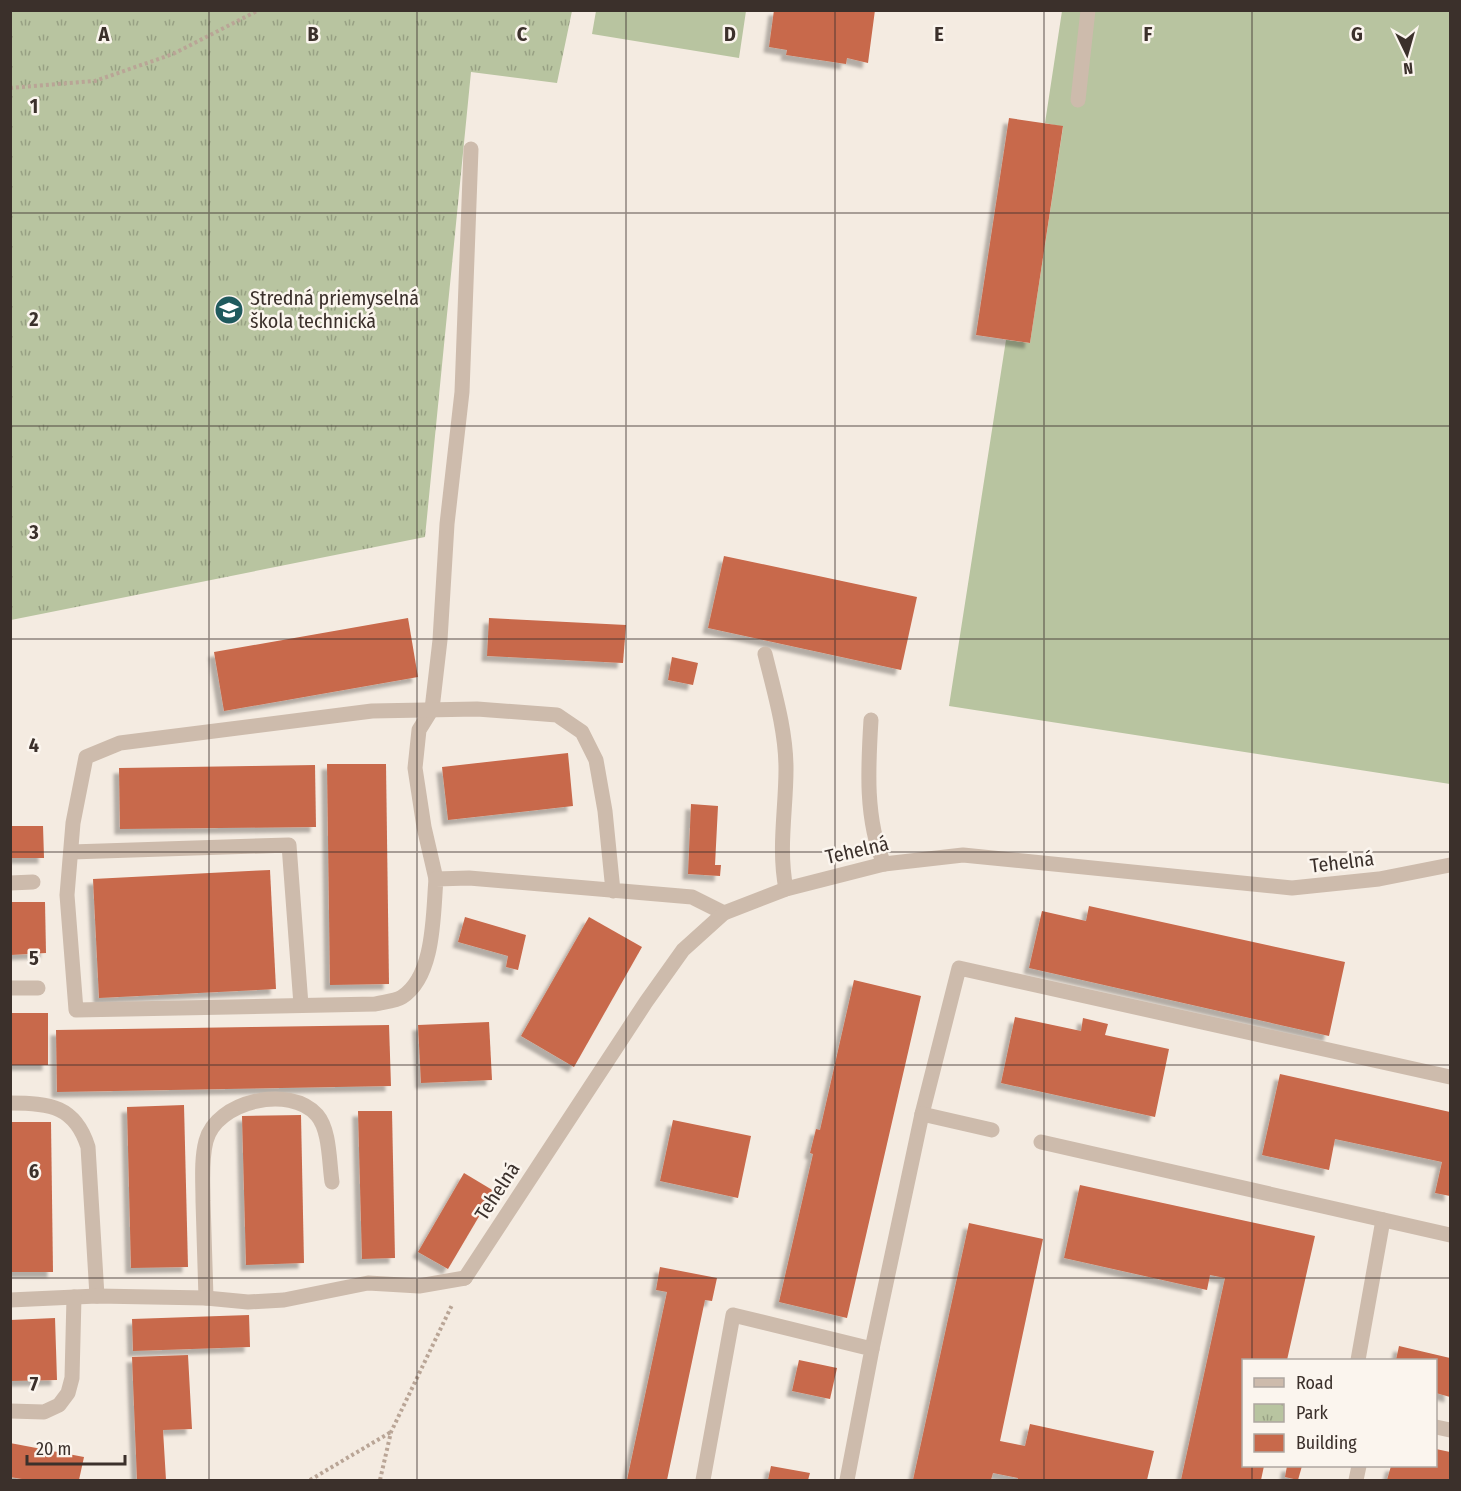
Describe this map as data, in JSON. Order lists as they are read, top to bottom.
{
  "streets": {
    "street": ["Tehelná"]
  },
  "places": {
    "school or university": ["Stredná priemyselná škola technická"]
  },
  "legend": ["Road", "Park", "Building"],
  "scale_bar": "20 m",
  "north": "bottom",
  "grid": {
    "columns": [
      "A",
      "B",
      "C",
      "D",
      "E",
      "F",
      "G"
    ],
    "rows": [
      "1",
      "2",
      "3",
      "4",
      "5",
      "6",
      "7"
    ]
  }
}
